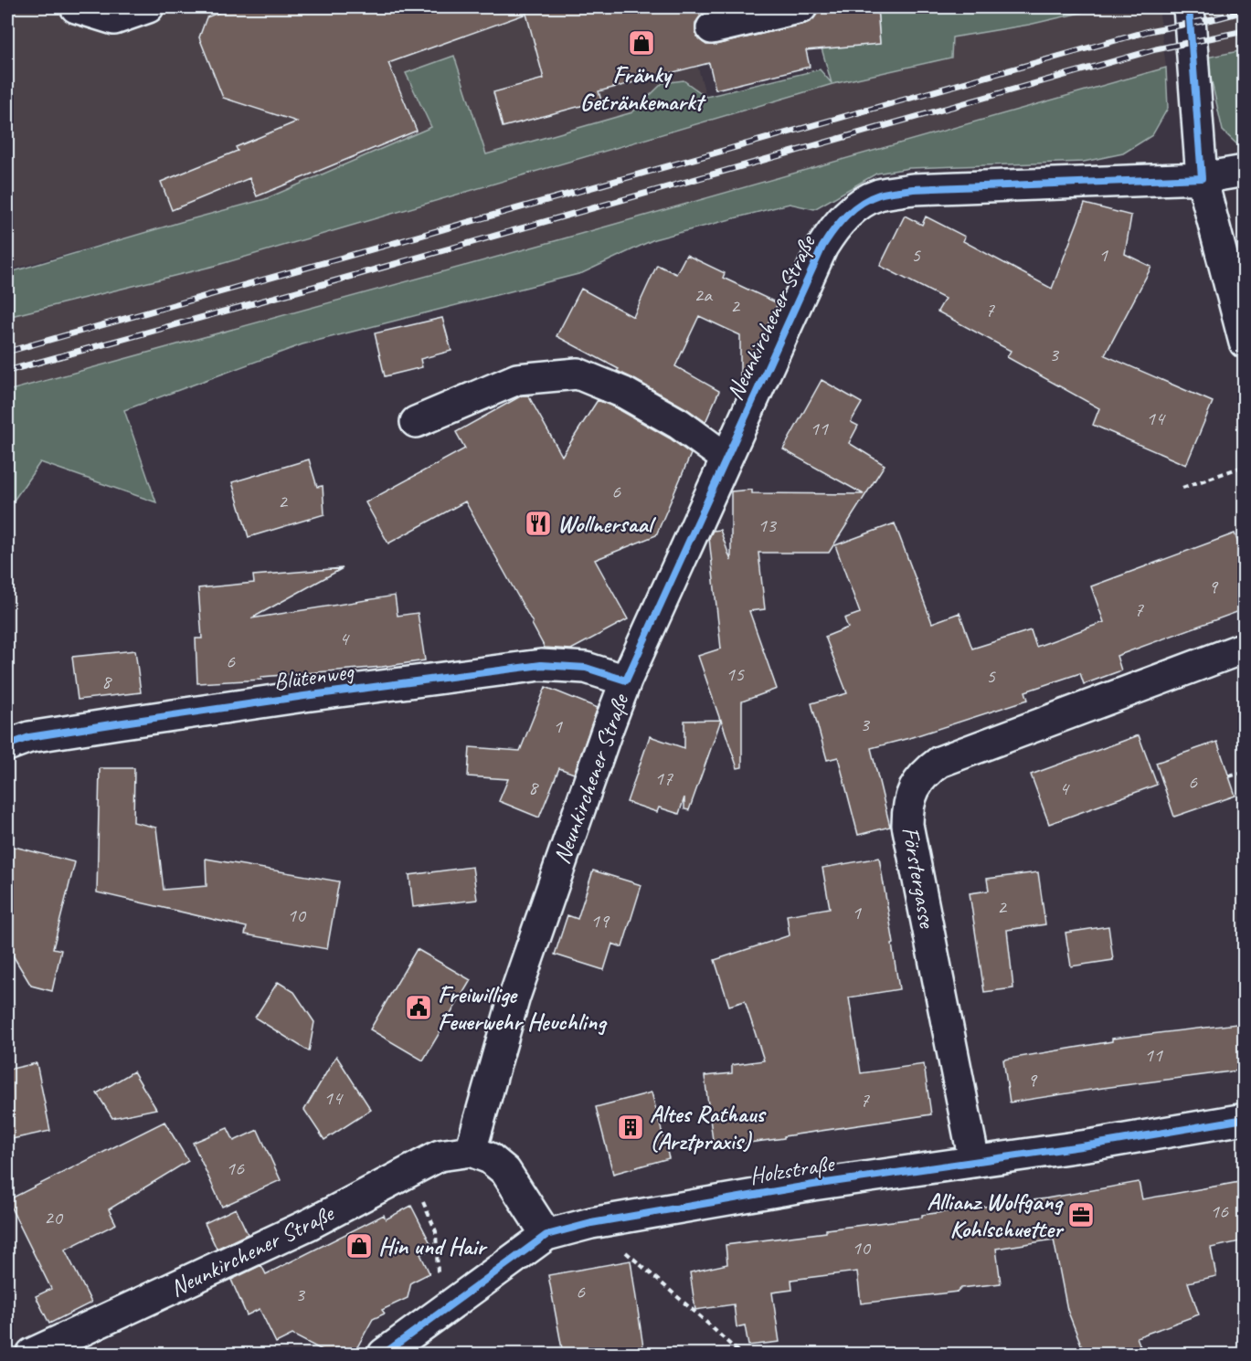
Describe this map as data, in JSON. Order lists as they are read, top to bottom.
{
  "streets": {
    "street": [
      "Neunkirchener Straße",
      "Blütenweg",
      "Förstergasse",
      "Holzstraße"
    ]
  },
  "crossings": [
    ["Neunkirchener Straße", "Blütenweg"],
    ["Förstergasse", "Holzstraße"]
  ],
  "places": {
    "shop": ["Fränky Getränkemarkt", "Hin und Hair"],
    "restaurant": ["Wollnersaal"],
    "public building": ["Freiwillige Feuerwehr Heuchling"],
    "building": ["Altes Rathaus (Arztpraxis)"],
    "office": ["Allianz Wolfgang Kohlschuetter"]
  },
  "house_numbers": [
    "5",
    "1",
    "2a",
    "2",
    "7",
    "3",
    "14",
    "11",
    "6",
    "2",
    "13",
    "9",
    "7",
    "4",
    "6",
    "15",
    "5",
    "8",
    "3",
    "1",
    "17",
    "6",
    "8",
    "4",
    "2",
    "1",
    "10",
    "19",
    "11",
    "9",
    "14",
    "7",
    "16",
    "16",
    "20",
    "10",
    "6",
    "3"
  ]
}
